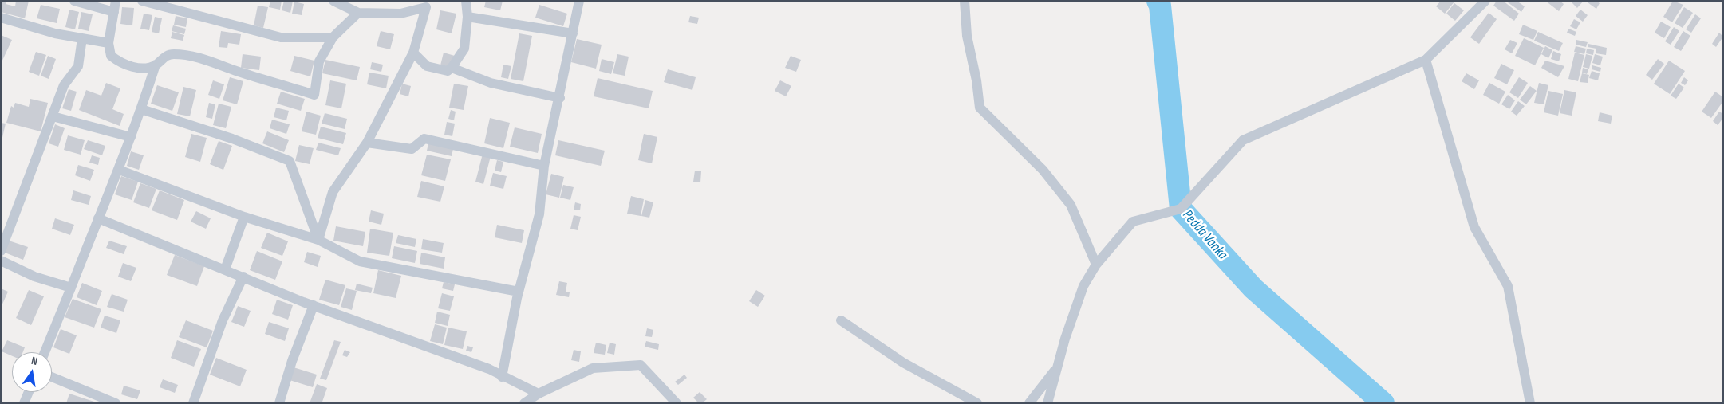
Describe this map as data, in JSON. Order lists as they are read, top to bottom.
{
  "water": ["Pedda Vanka"],
  "north": "top"
}
